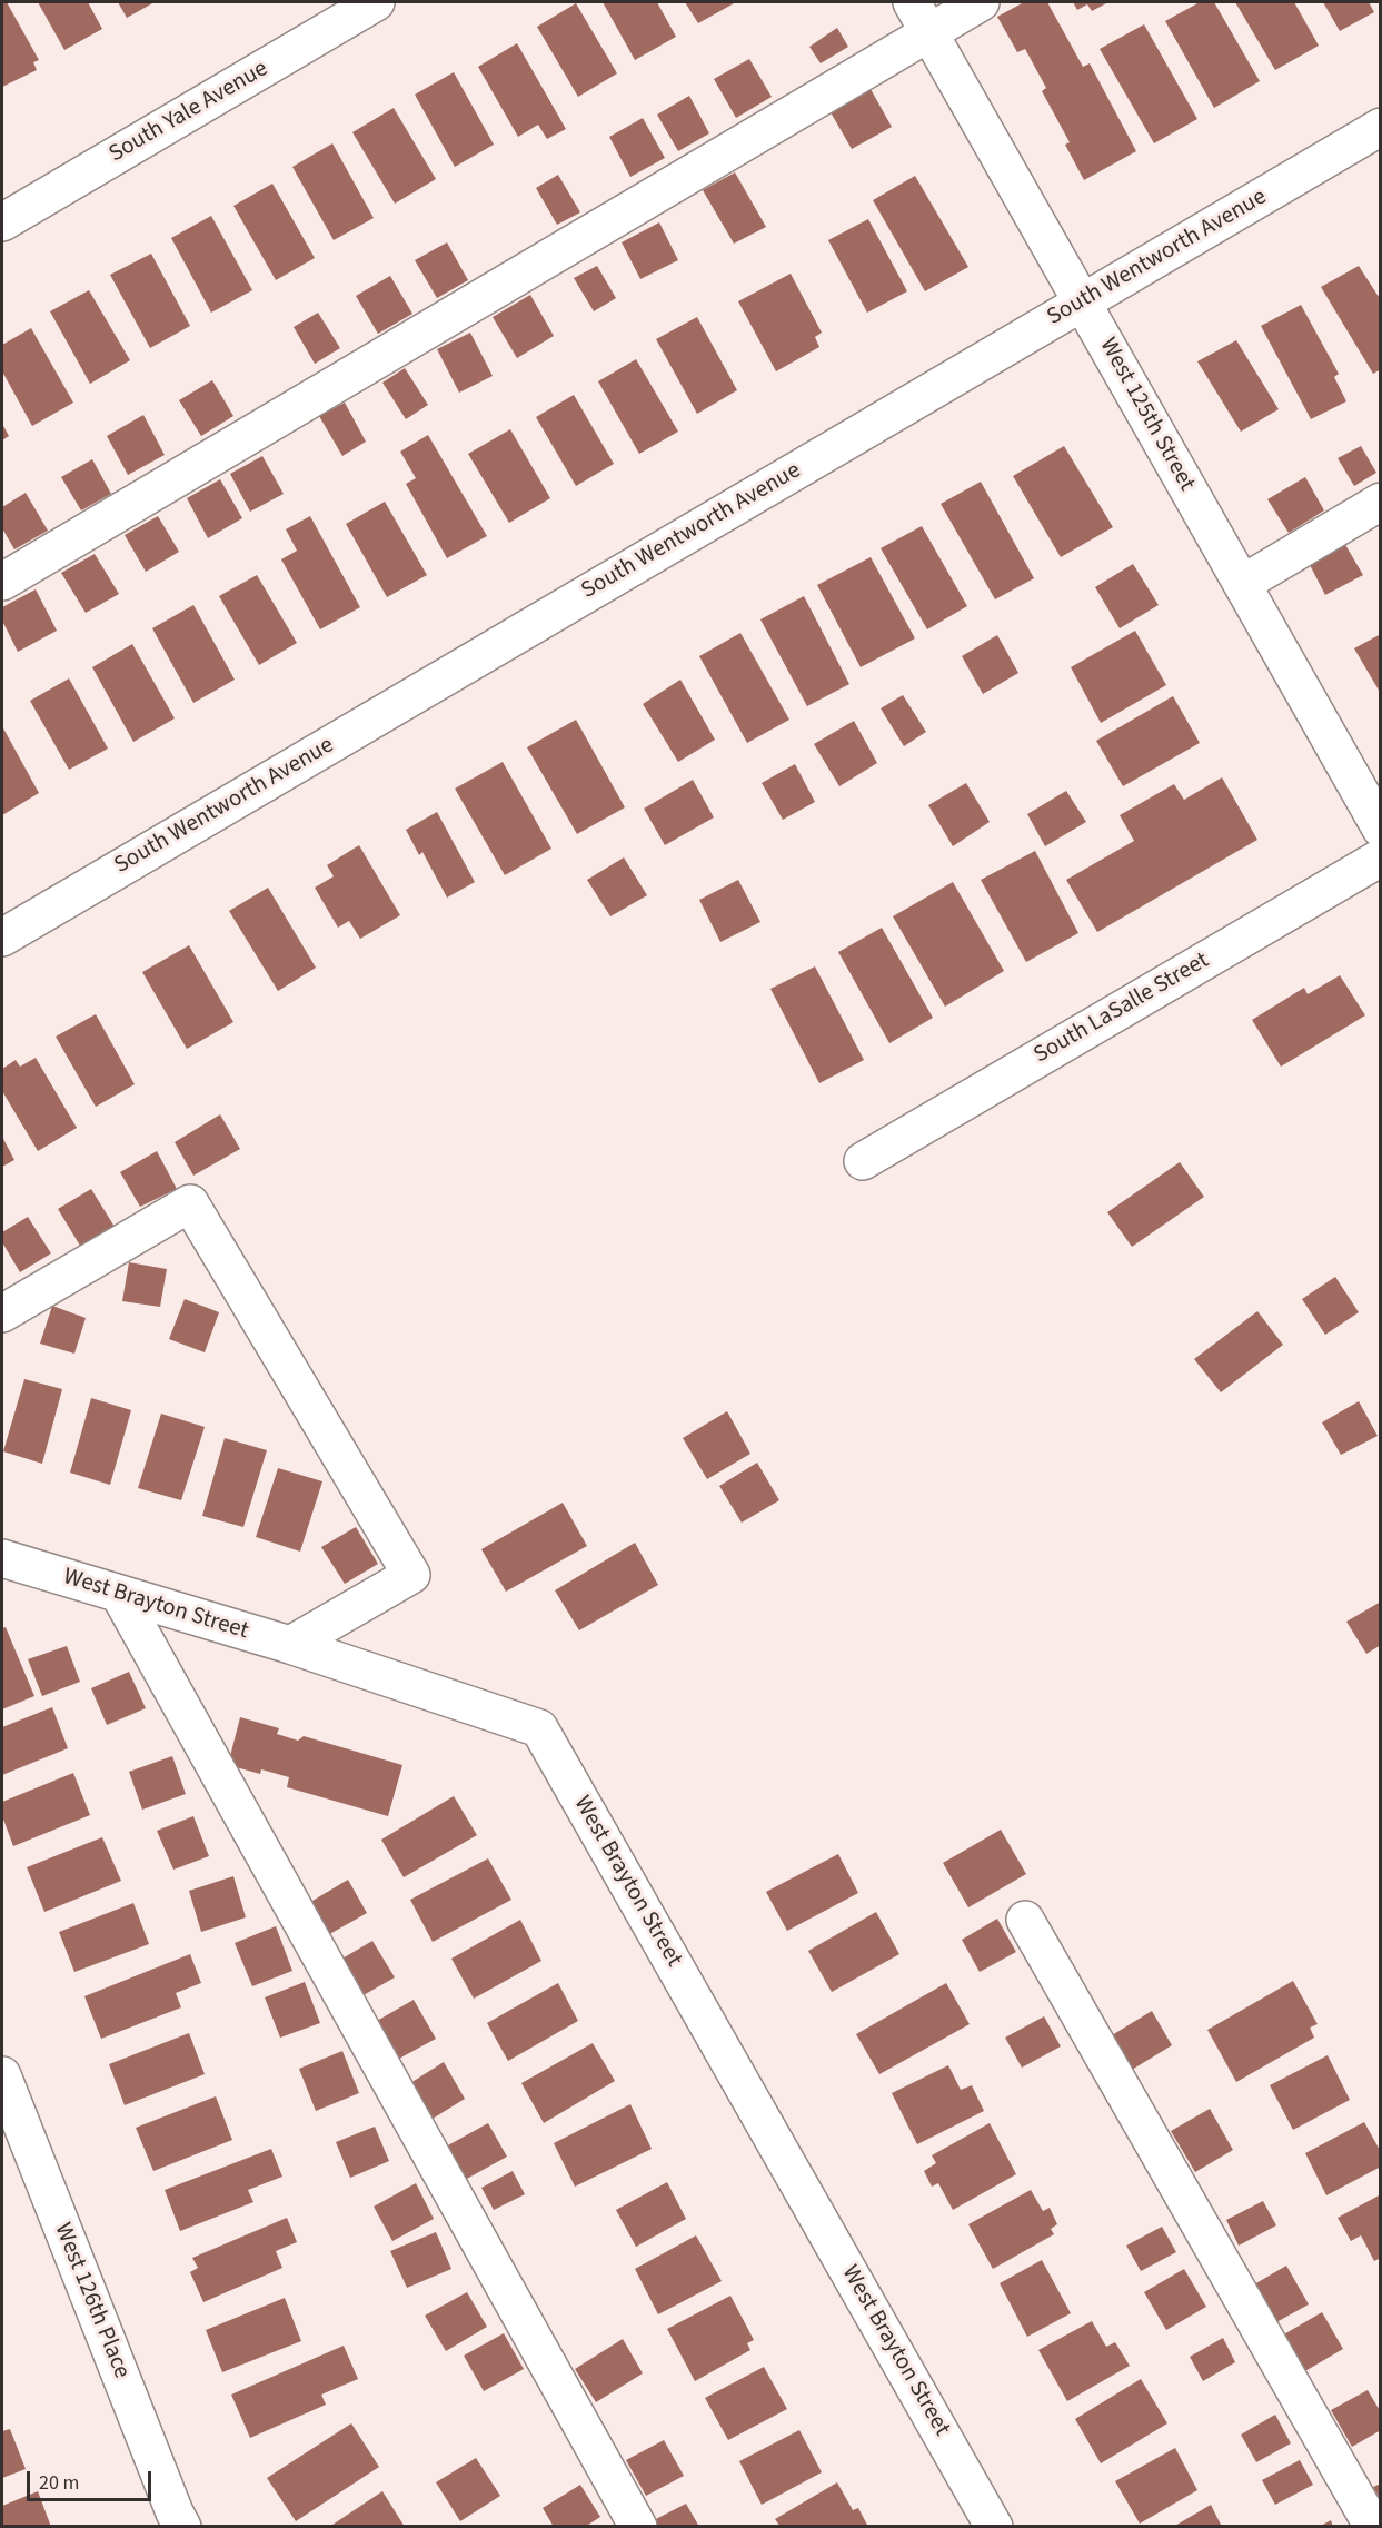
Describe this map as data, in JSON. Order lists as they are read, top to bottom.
{
  "streets": {
    "street": [
      "South Yale Avenue",
      "South Wentworth Avenue",
      "West 125th Street",
      "South LaSalle Street",
      "West Brayton Street",
      "West 126th Place"
    ]
  },
  "crossings": [
    ["South Wentworth Avenue", "West 125th Street"]
  ],
  "scale_bar": "20 m"
}
